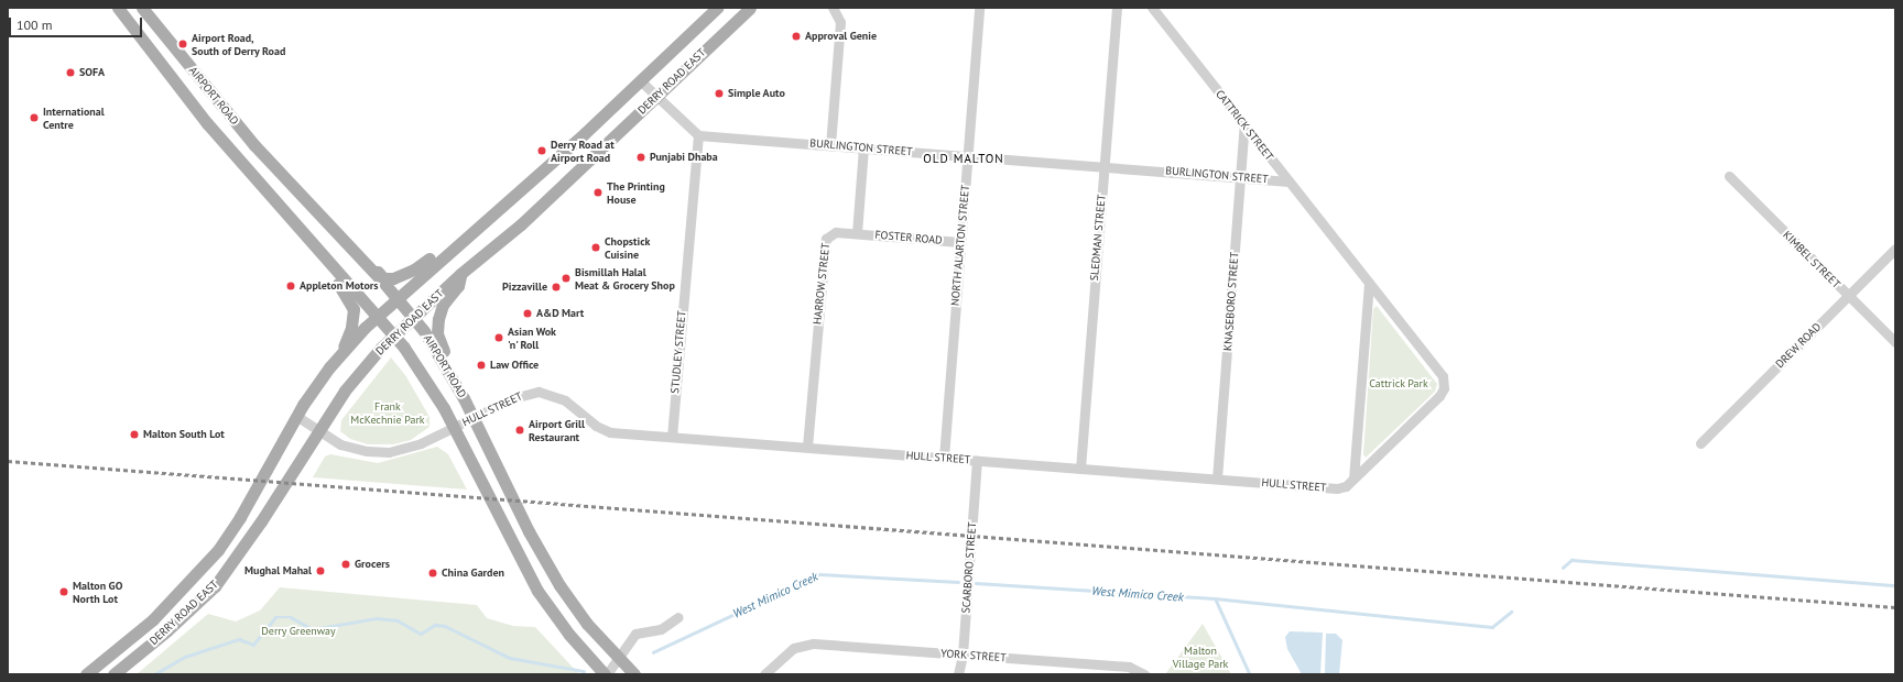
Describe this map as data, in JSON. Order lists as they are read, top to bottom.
{
  "streets": {
    "main road": ["DERRY ROAD EAST", "AIRPORT ROAD"],
    "street": [
      "CATTRICK STREET",
      "BURLINGTON STREET",
      "FOSTER ROAD",
      "SLEDMAN STREET",
      "NORTH ALARTON STREET",
      "KIMBEL STREET",
      "HARROW STREET",
      "KNASEBORO STREET",
      "DREW ROAD",
      "STUDLEY STREET",
      "HULL STREET",
      "SCARBORO STREET",
      "YORK STREET"
    ]
  },
  "crossings": [
    ["DERRY ROAD EAST", "AIRPORT ROAD"],
    ["DERRY ROAD EAST", "HULL STREET"],
    ["AIRPORT ROAD", "HULL STREET"],
    ["CATTRICK STREET", "BURLINGTON STREET"],
    ["CATTRICK STREET", "KNASEBORO STREET"],
    ["CATTRICK STREET", "HULL STREET"],
    ["BURLINGTON STREET", "SLEDMAN STREET"],
    ["BURLINGTON STREET", "NORTH ALARTON STREET"],
    ["BURLINGTON STREET", "KNASEBORO STREET"],
    ["BURLINGTON STREET", "STUDLEY STREET"],
    ["FOSTER ROAD", "NORTH ALARTON STREET"],
    ["FOSTER ROAD", "HARROW STREET"],
    ["SLEDMAN STREET", "HULL STREET"],
    ["NORTH ALARTON STREET", "HULL STREET"],
    ["KIMBEL STREET", "DREW ROAD"],
    ["HARROW STREET", "HULL STREET"],
    ["KNASEBORO STREET", "HULL STREET"],
    ["STUDLEY STREET", "HULL STREET"],
    ["HULL STREET", "SCARBORO STREET"],
    ["SCARBORO STREET", "YORK STREET"]
  ],
  "districts": ["OLD MALTON"],
  "water": ["West Mimico Creek"],
  "parks": [
    "Cattrick Park",
    "Frank McKechnie Park",
    "Derry Greenway",
    "Malton Village Park"
  ],
  "places": [
    "Approval Genie",
    "Airport Road, South of Derry Road",
    "SOFA",
    "Simple Auto",
    "International Centre",
    "Derry Road at Airport Road",
    "Punjabi Dhaba",
    "The Printing House",
    "Chopstick Cuisine",
    "Bismillah Halal Meat & Grocery Shop",
    "Appleton Motors",
    "Pizzaville",
    "A&D Mart",
    "Asian Wok 'n' Roll",
    "Law Office",
    "Airport Grill Restaurant",
    "Malton South Lot",
    "Grocers",
    "Mughal Mahal",
    "China Garden",
    "Malton GO North Lot"
  ],
  "scale_bar": "100 m"
}
